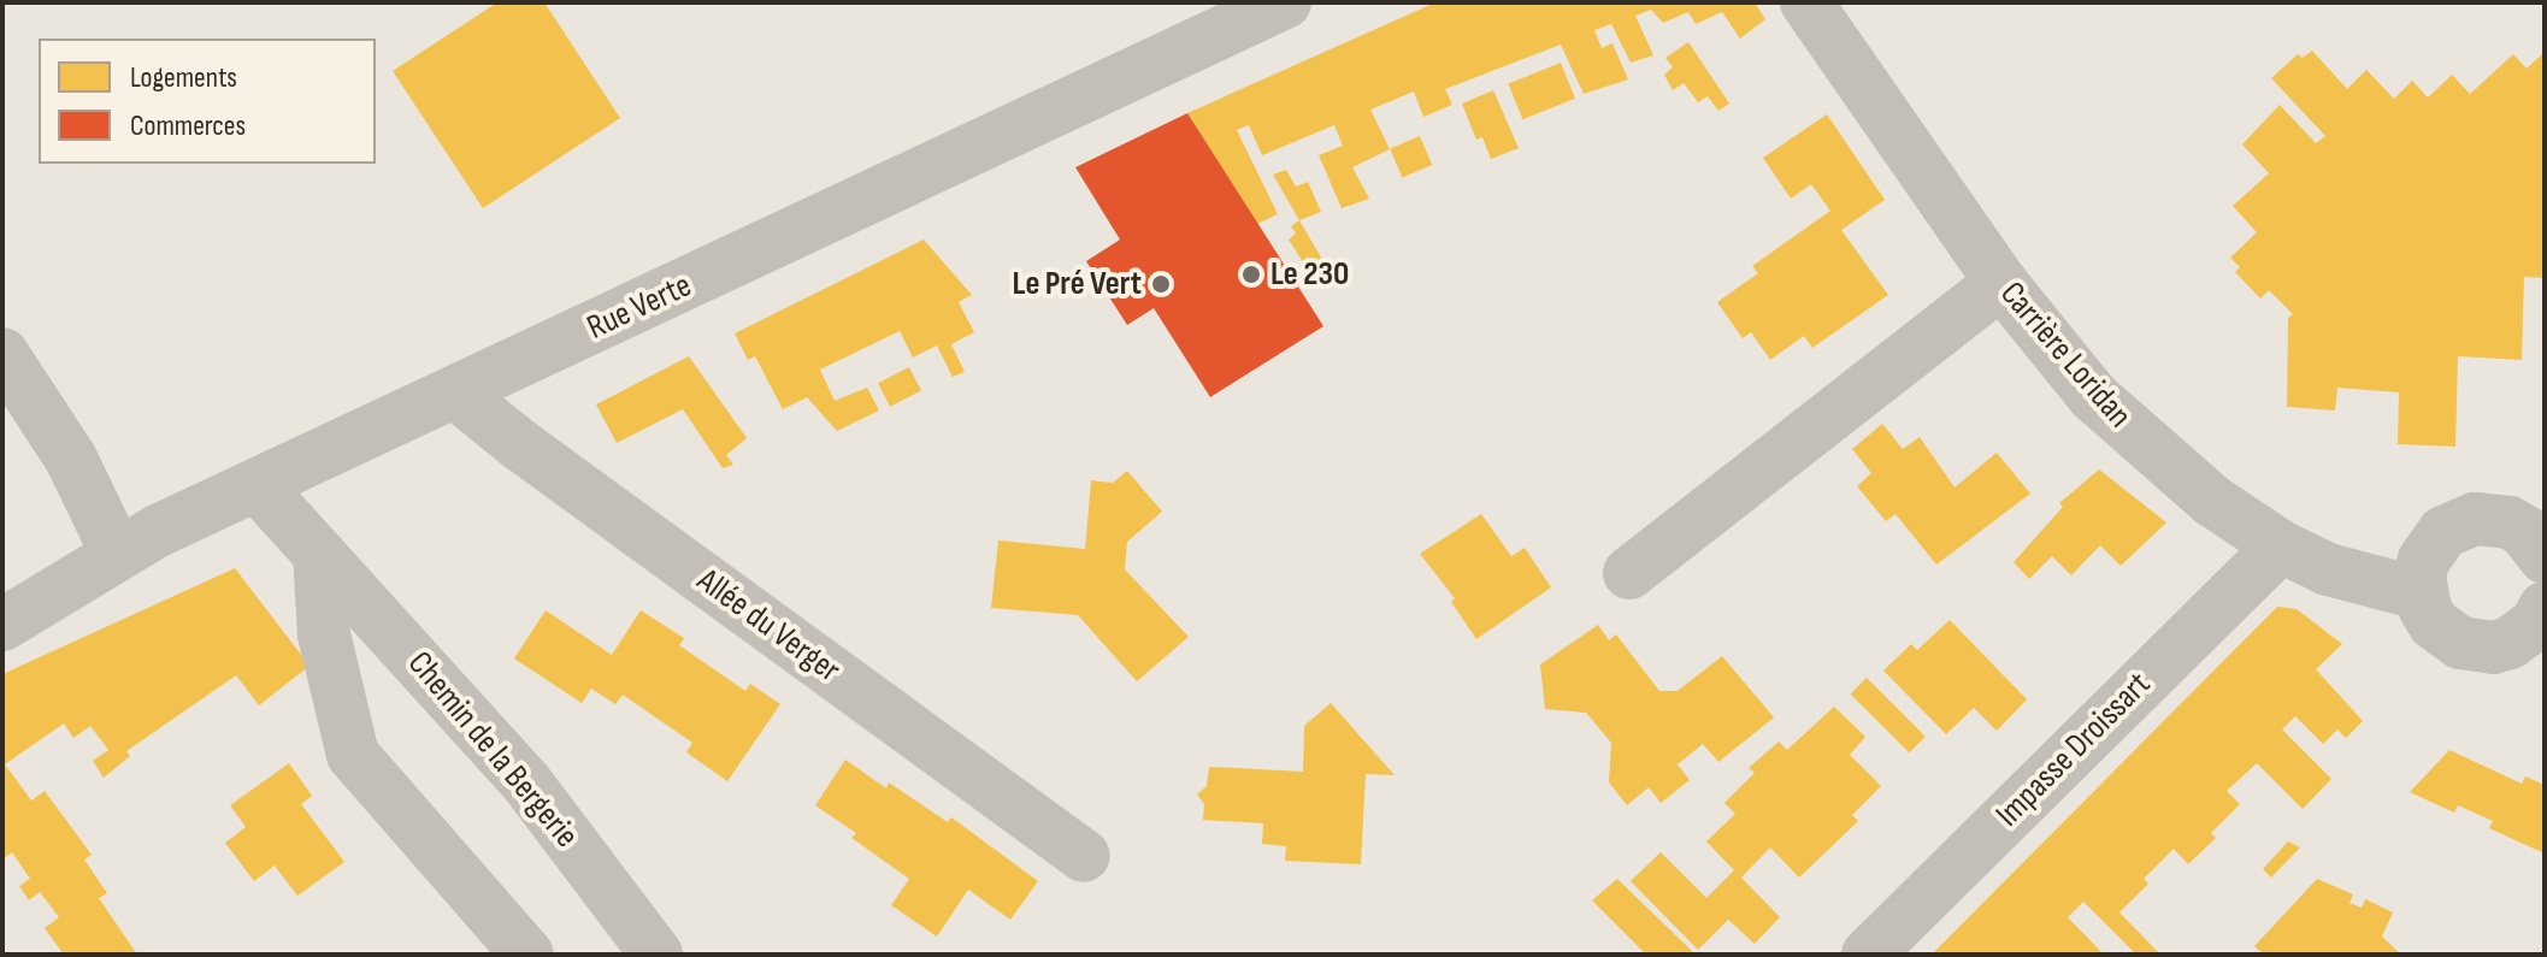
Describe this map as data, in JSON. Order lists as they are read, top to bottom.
{
  "streets": {
    "street": [
      "Rue Verte",
      "Carrière Loridan",
      "Allée du Verger",
      "Chemin de la Bergerie",
      "Impasse Droissart"
    ]
  },
  "crossings": [
    ["Rue Verte", "Allée du Verger"],
    ["Rue Verte", "Chemin de la Bergerie"],
    ["Carrière Loridan", "Impasse Droissart"]
  ],
  "places": ["Le 230", "Le Pré Vert"],
  "legend": ["Logements", "Commerces"]
}
